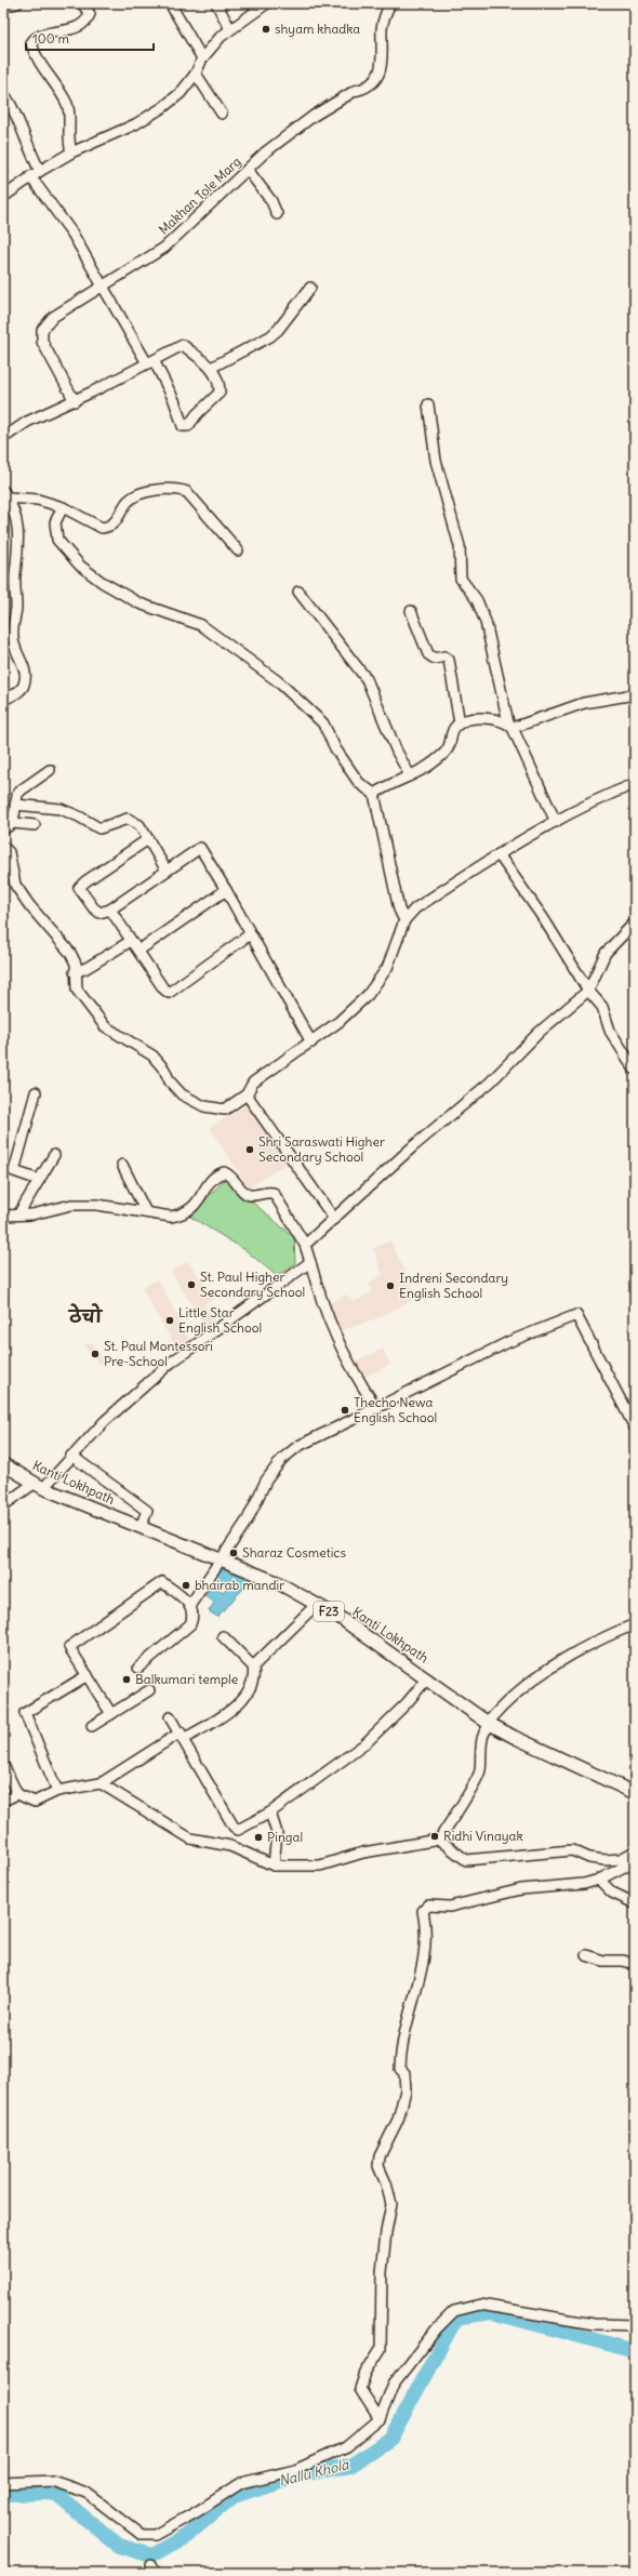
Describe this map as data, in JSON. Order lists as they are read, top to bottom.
{
  "streets": {
    "main road": ["Kanti Lokhpath", "F23"],
    "street": ["Makhan Tole Marg"]
  },
  "districts": ["ठेचो"],
  "water": ["Nallu Khola"],
  "places": [
    "shyam khadka",
    "Shri Saraswati Higher Secondary School",
    "St. Paul Higher Secondary School",
    "Indreni Secondary English School",
    "Little Star English School",
    "St. Paul Montessori Pre-School",
    "Thecho Newa English School",
    "Sharaz Cosmetics",
    "bhairab mandir",
    "Balkumari temple",
    "Ridhi Vinayak",
    "Pingal"
  ],
  "scale_bar": "100 m"
}
